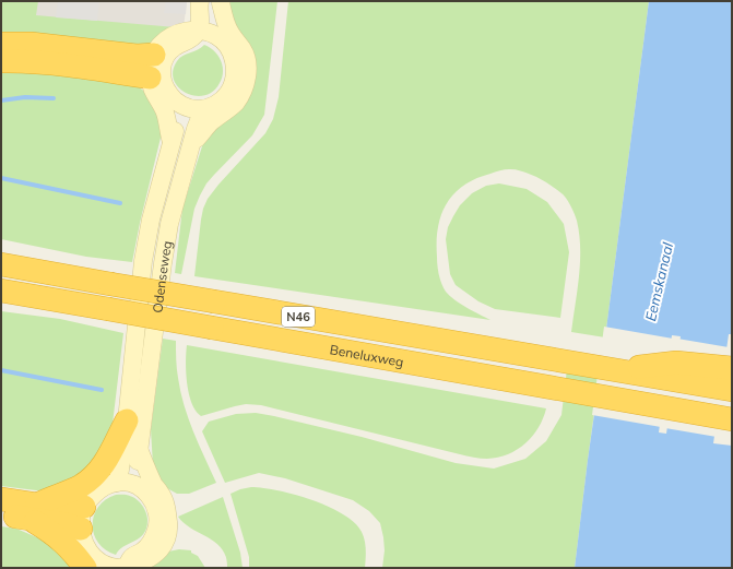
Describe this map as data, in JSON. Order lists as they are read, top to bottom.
{
  "streets": {
    "highway": ["N46", "Beneluxweg"],
    "main road": ["Odenseweg"]
  },
  "crossings": [
    ["N46", "Beneluxweg"]
  ],
  "water": ["Eemskanaal"]
}
